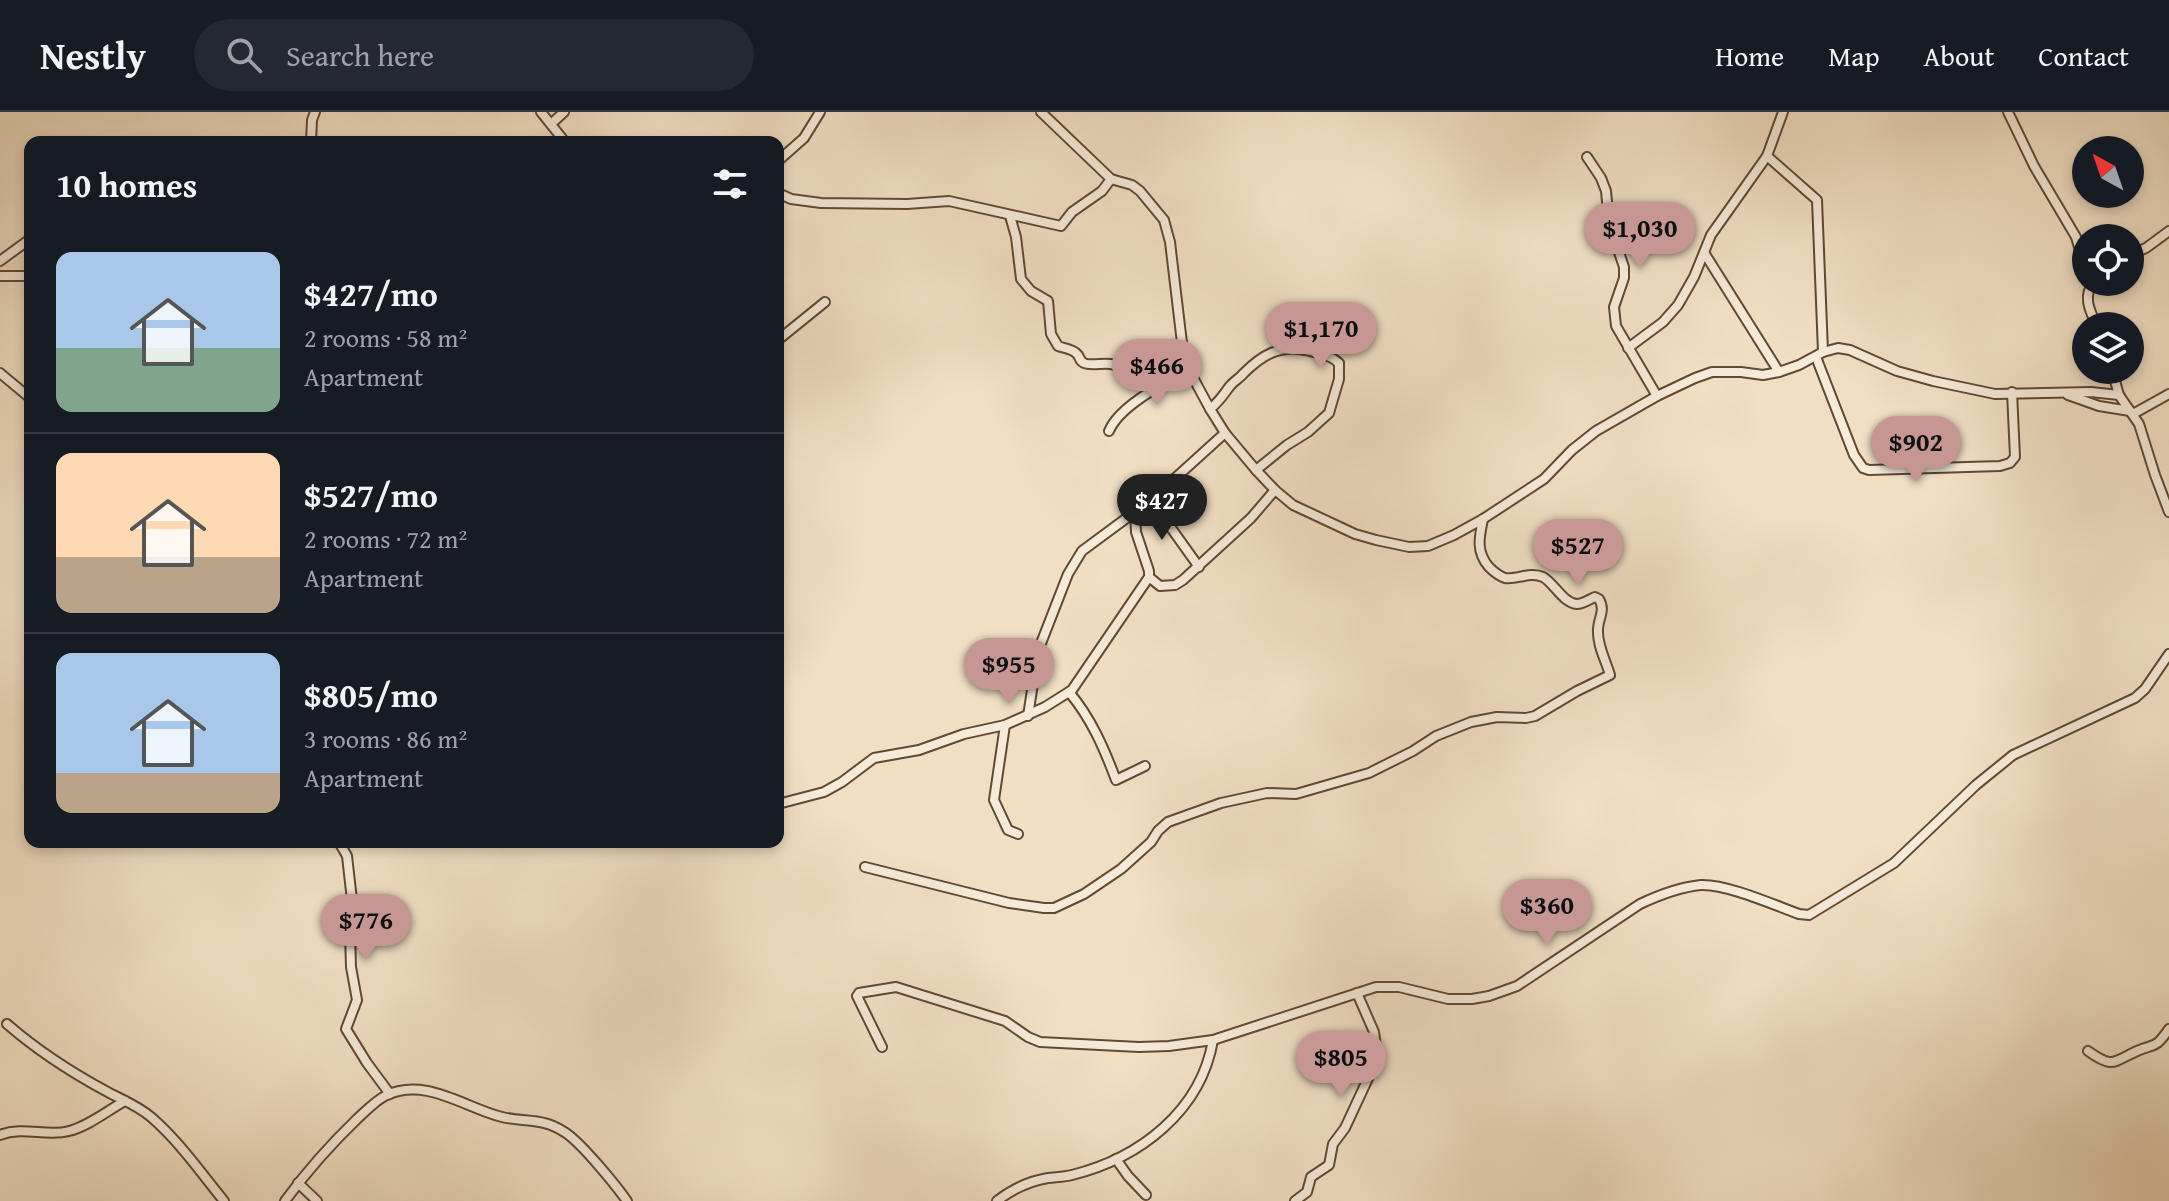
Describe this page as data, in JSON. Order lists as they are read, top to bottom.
{
  "north": "top left",
  "page": {
    "header": "Nestly",
    "search": "Search here",
    "nav": [
      "Home",
      "Map",
      "About",
      "Contact"
    ],
    "heading": "10 homes",
    "price": [
      "$1,030",
      "$1,170",
      "$466",
      "$902",
      "$427",
      "$527",
      "$955",
      "$360",
      "$776",
      "$805"
    ],
    "list": [
      {
        "name": "$427/mo",
        "note": "2 rooms · 58 m² · Apartment"
      },
      {
        "name": "$527/mo",
        "note": "2 rooms · 72 m² · Apartment"
      },
      {
        "name": "$805/mo",
        "note": "3 rooms · 86 m² · Apartment"
      }
    ]
  }
}
